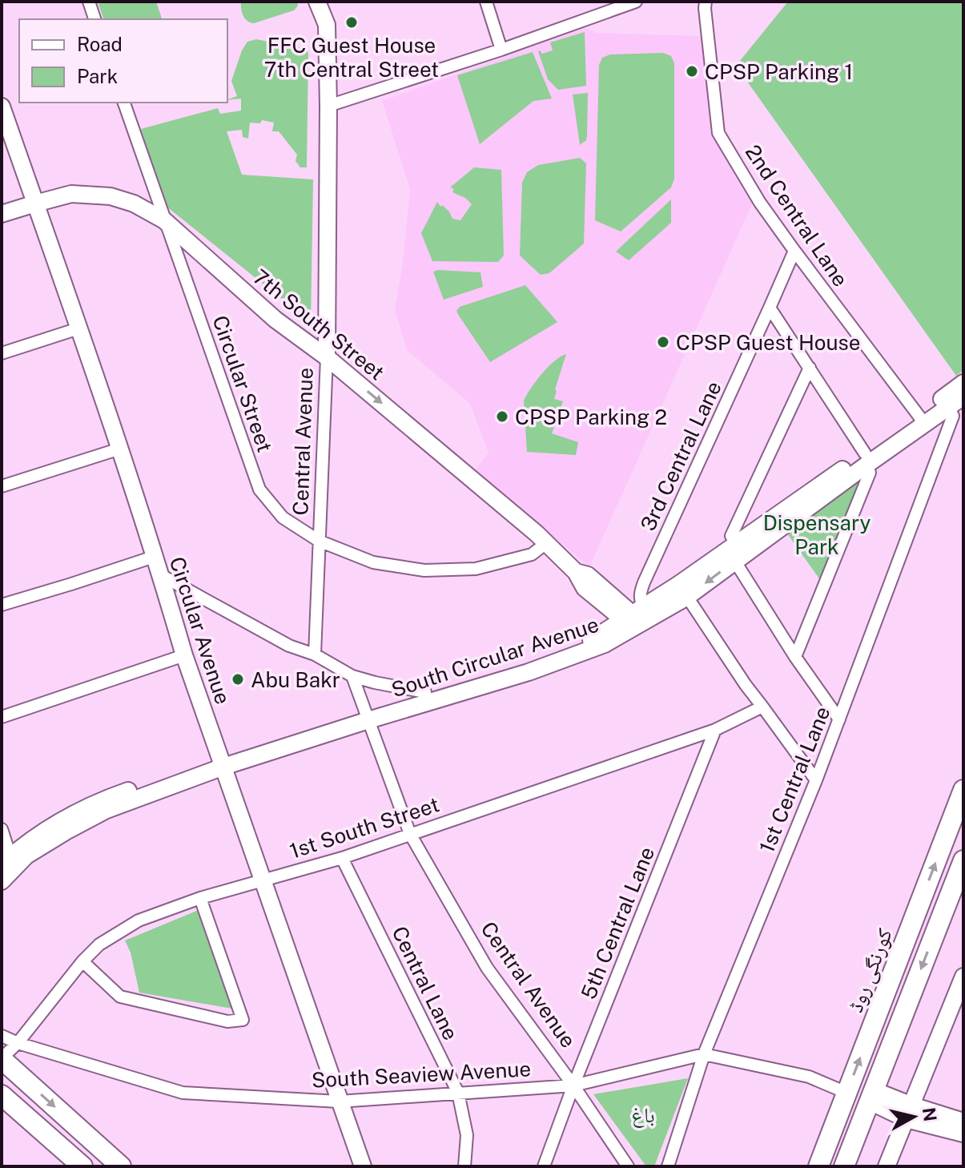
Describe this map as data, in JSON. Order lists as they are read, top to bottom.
{
  "streets": {
    "main road": ["کورنگی روڈ"],
    "street": [
      "2nd Central Lane",
      "7th South Street",
      "Circular Street",
      "Central Avenue",
      "3rd Central Lane",
      "Circular Avenue",
      "South Circular Avenue",
      "1st Central Lane",
      "1st South Street",
      "5th Central Lane",
      "Central Lane",
      "South Seaview Avenue"
    ]
  },
  "crossings": [
    ["2nd Central Lane", "3rd Central Lane"],
    ["2nd Central Lane", "South Circular Avenue"],
    ["7th South Street", "Circular Street"],
    ["7th South Street", "Central Avenue"],
    ["7th South Street", "3rd Central Lane"],
    ["7th South Street", "Circular Avenue"],
    ["7th South Street", "South Circular Avenue"],
    ["Circular Street", "Central Avenue"],
    ["Central Avenue", "South Circular Avenue"],
    ["Central Avenue", "1st South Street"],
    ["Central Avenue", "5th Central Lane"],
    ["Central Avenue", "South Seaview Avenue"],
    ["3rd Central Lane", "South Circular Avenue"],
    ["Circular Avenue", "South Circular Avenue"],
    ["Circular Avenue", "1st South Street"],
    ["Circular Avenue", "South Seaview Avenue"],
    ["South Circular Avenue", "1st Central Lane"],
    ["1st Central Lane", "South Seaview Avenue"],
    ["1st South Street", "5th Central Lane"],
    ["1st South Street", "Central Lane"],
    ["1st South Street", "South Seaview Avenue"],
    ["5th Central Lane", "South Seaview Avenue"],
    ["کورنگی روڈ", "South Seaview Avenue"],
    ["Central Lane", "South Seaview Avenue"]
  ],
  "one_way": ["7th South Street"],
  "parks": ["Dispensary Park", "باغ"],
  "places": [
    "FFC Guest House 7th Central Street",
    "CPSP Parking 1",
    "CPSP Guest House",
    "CPSP Parking 2",
    "Abu Bakr"
  ],
  "legend": ["Road", "Park"],
  "north": "right"
}
